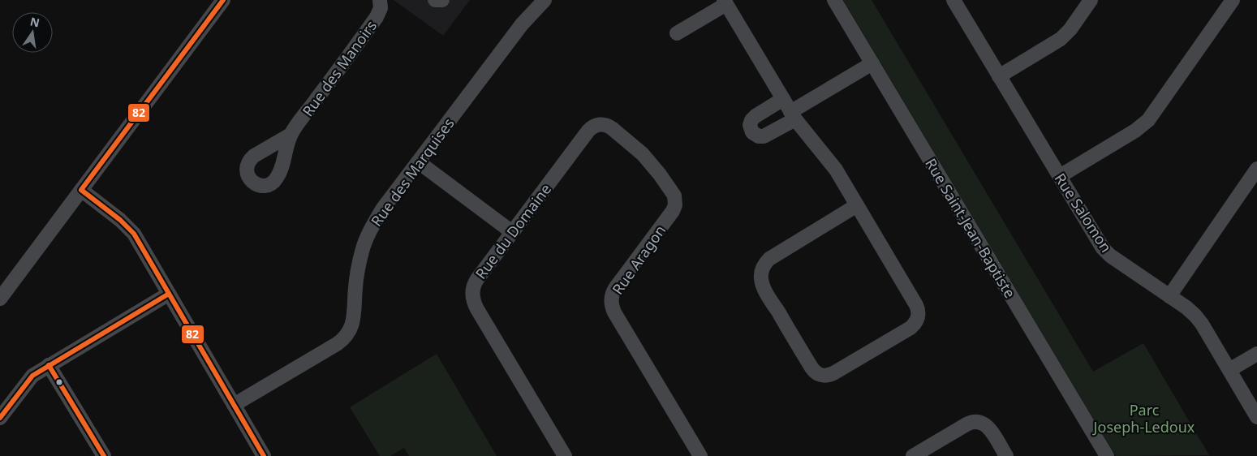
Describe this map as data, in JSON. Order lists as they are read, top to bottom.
{
  "streets": {
    "street": [
      "Rue des Manoirs",
      "Rue des Marquises",
      "Rue Salomon",
      "Rue Saint-Jean-Baptiste",
      "Rue du Domaine",
      "Rue Aragon"
    ]
  },
  "crossings": [
    ["Rue du Domaine", "Rue Aragon"]
  ],
  "parks": ["Parc Joseph-Ledoux"],
  "lines": ["transit line 82"],
  "north": "top"
}
